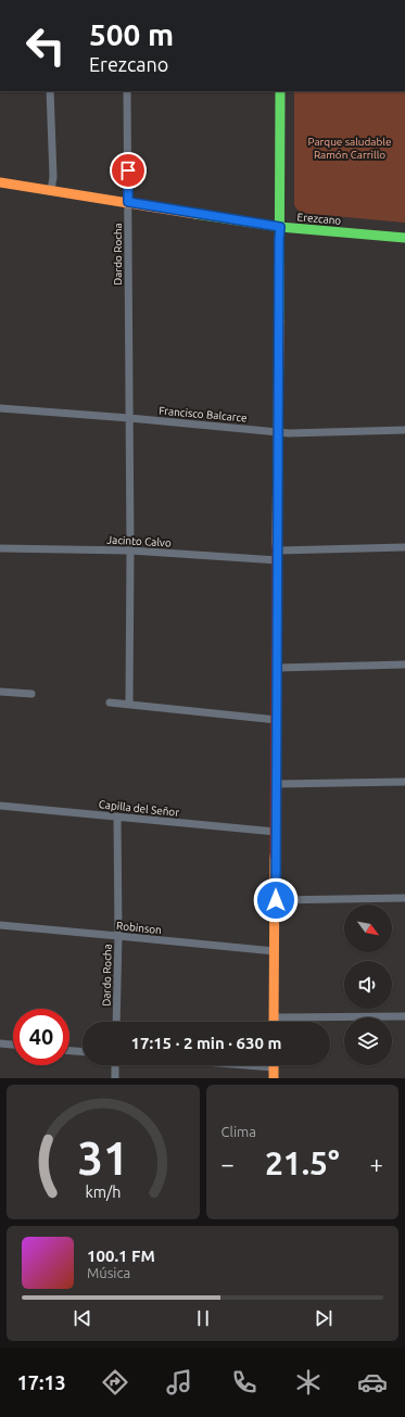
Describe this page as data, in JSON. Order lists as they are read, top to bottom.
{
  "streets": {
    "street": [
      "Erezcano",
      "Dardo Rocha",
      "Francisco Balcarce",
      "Jacinto Calvo",
      "Capilla del Señor",
      "Robinson"
    ]
  },
  "crossings": [
    ["Erezcano", "Dardo Rocha"],
    ["Dardo Rocha", "Francisco Balcarce"],
    ["Dardo Rocha", "Jacinto Calvo"],
    ["Dardo Rocha", "Capilla del Señor"],
    ["Dardo Rocha", "Robinson"]
  ],
  "parks": ["Parque saludable Ramón Carrillo"],
  "north": "bottom right",
  "page": {
    "turn": ["500 m", "Erezcano"],
    "limit": "40",
    "trip": "17:15 · 2 min · 630 m",
    "tile": "Clima",
    "heat": ["−", "21.5°", "+"],
    "song": ["100.1 FM", "Música"],
    "tabs": "17:13",
    "gauge": ["31", "km/h"]
  }
}
